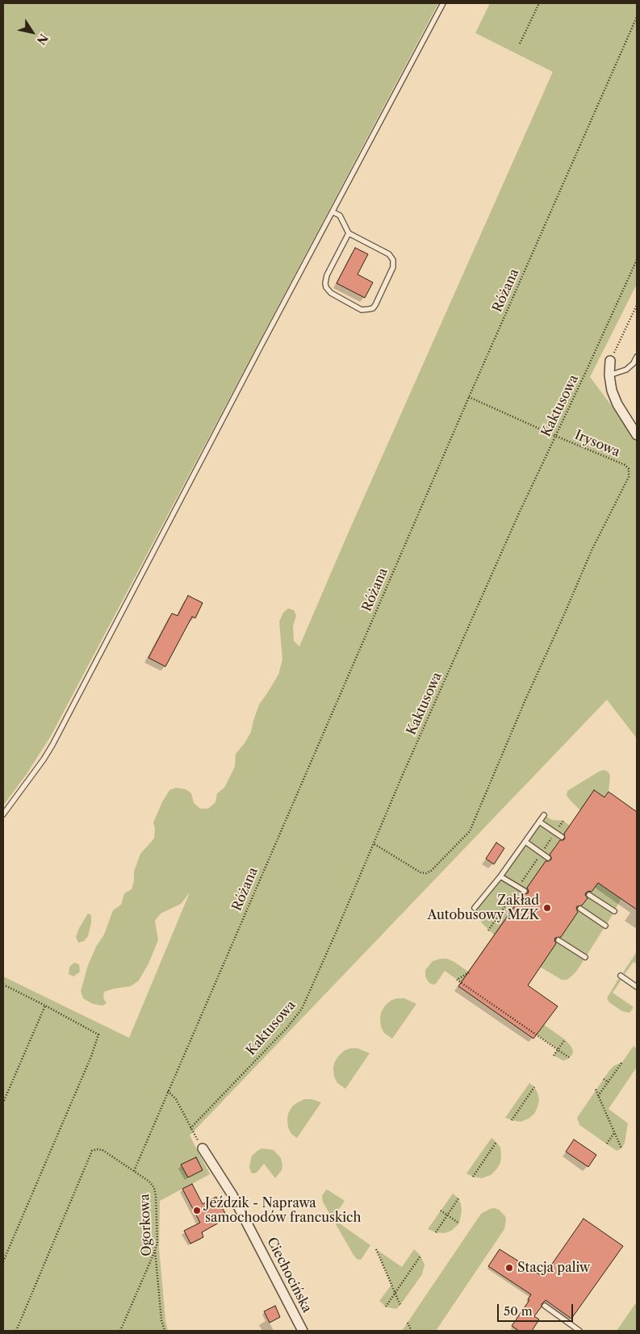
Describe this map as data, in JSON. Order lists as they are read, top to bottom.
{
  "streets": {
    "street": ["Ciechocińska"],
    "path": [
      "Różana",
      "Kaktusowa",
      "Irysowa",
      "Ogorkowa"
    ]
  },
  "crossings": [
    ["Różana", "Irysowa"],
    ["Różana", "Ogorkowa"],
    ["Kaktusowa", "Irysowa"]
  ],
  "places": ["Zakład Autobusowy MZK", "Jeździk - Naprawa samochodów francuskich", "Stacja paliw"],
  "scale_bar": "50 m",
  "north": "bottom right"
}
